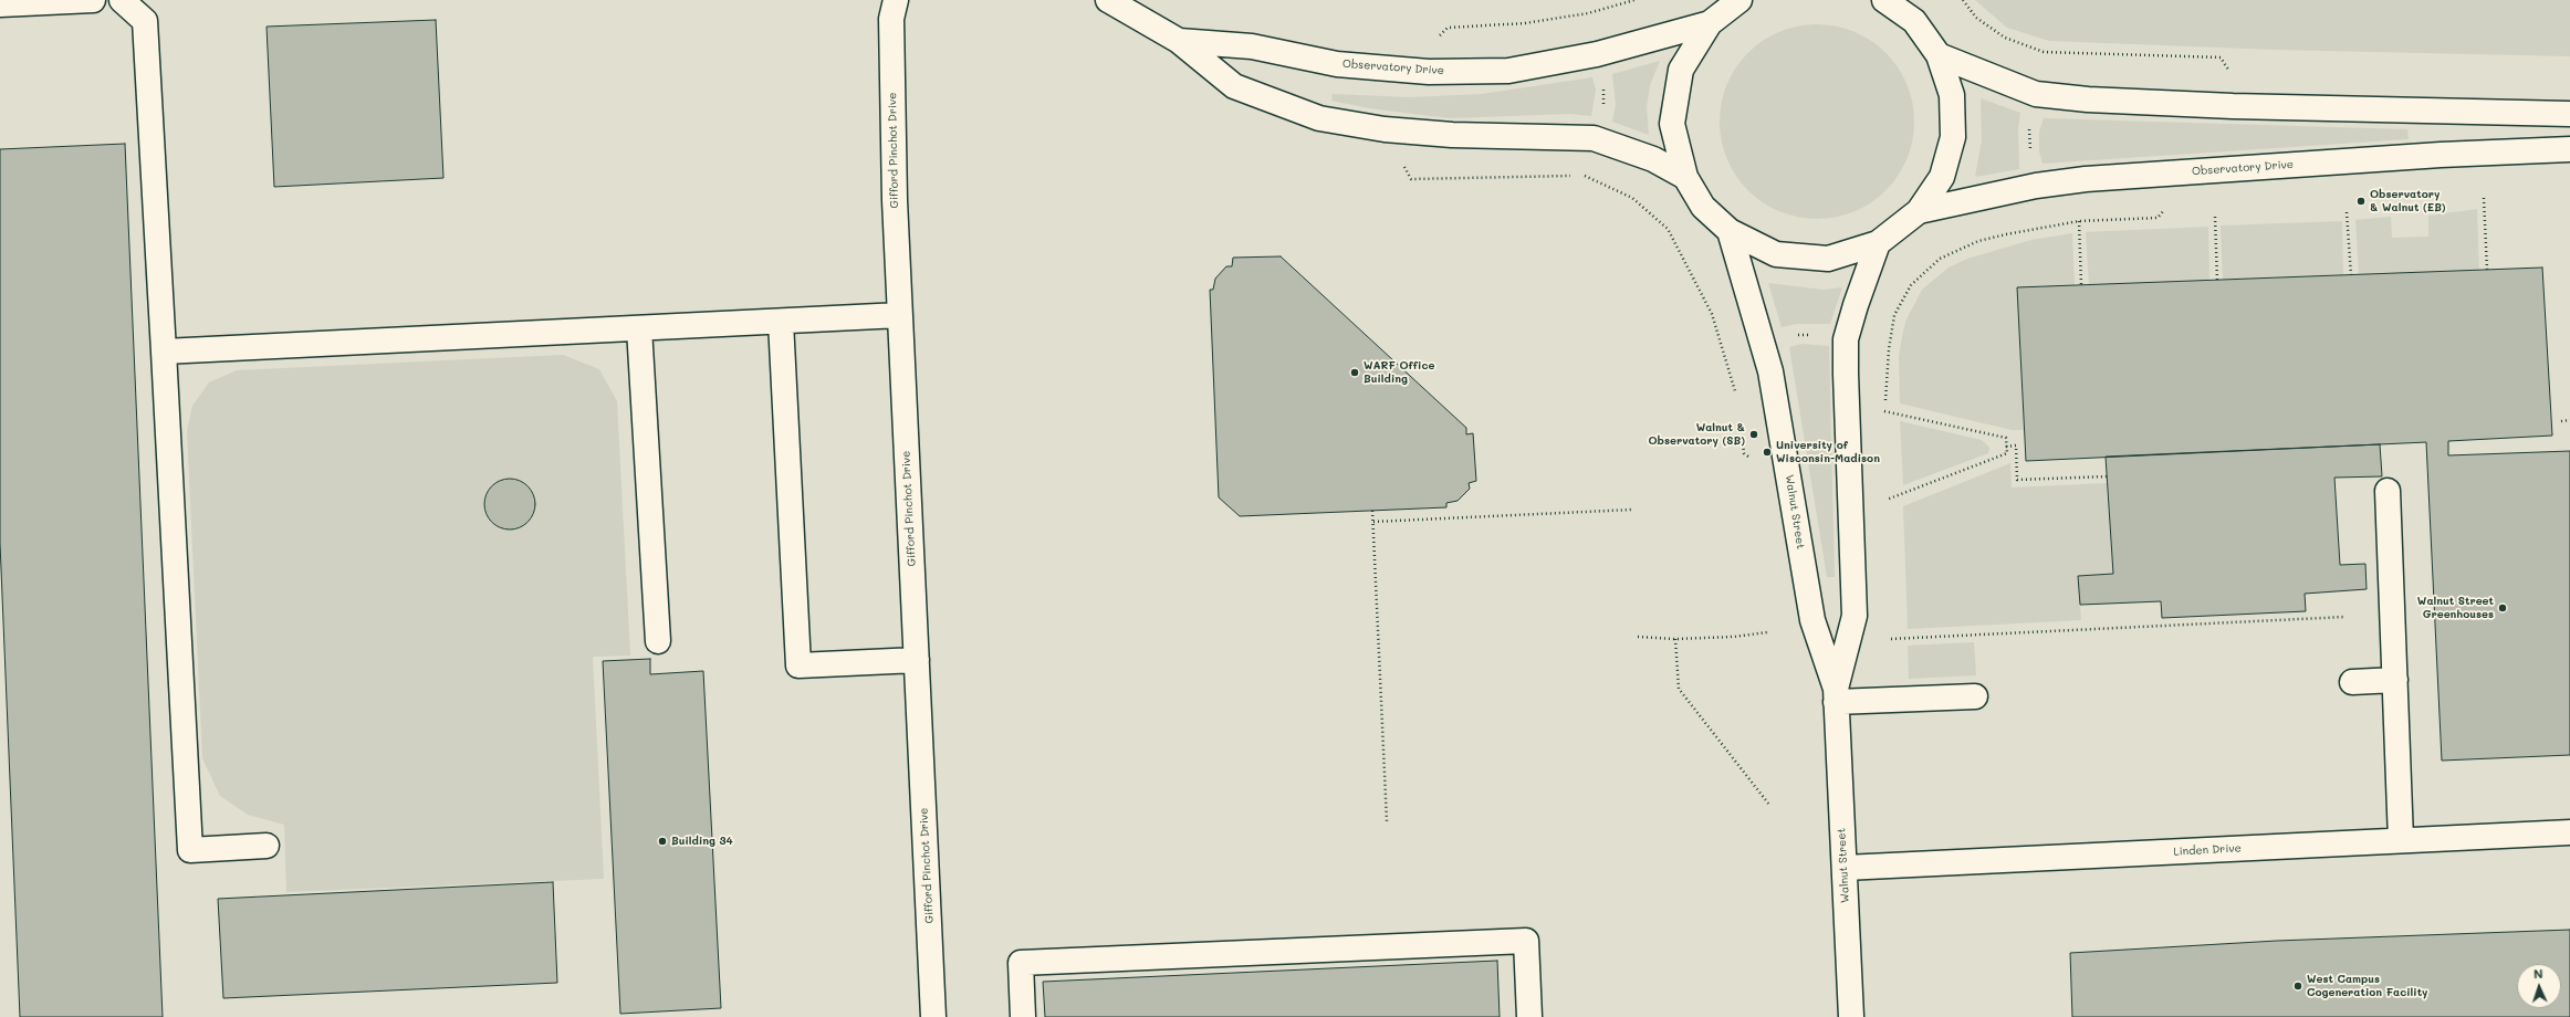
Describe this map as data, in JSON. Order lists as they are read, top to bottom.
{
  "streets": {
    "street": [
      "Observatory Drive",
      "Gifford Pinchot Drive",
      "Walnut Street",
      "Linden Drive"
    ]
  },
  "crossings": [
    ["Walnut Street", "Linden Drive"]
  ],
  "places": [
    "Observatory & Walnut (EB)",
    "WARF Office Building",
    "Walnut & Observatory (SB)",
    "University of Wisconsin-Madison",
    "Walnut Street Greenhouses",
    "Building 34",
    "West Campus Cogeneration Facility"
  ],
  "north": "top"
}
